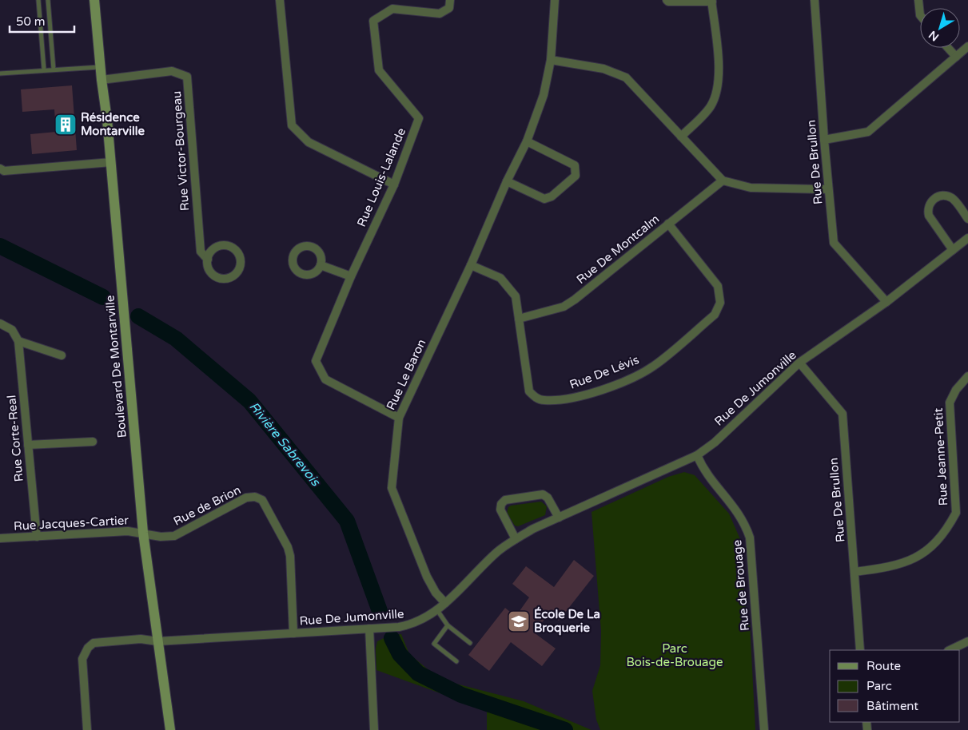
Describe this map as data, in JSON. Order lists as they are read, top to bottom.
{
  "streets": {
    "street": [
      "Rue Victor-Bourgeau",
      "Rue De Brullon",
      "Rue Louis-Lalande",
      "Rue De Montcalm",
      "Boulevard De Montarville",
      "Rue De Lévis",
      "Rue Le Baron",
      "Rue De Jumonville",
      "Rue Corte-Real",
      "Rue Jeanne-Petit",
      "Rue de Brion",
      "Rue Jacques-Cartier",
      "Rue de Brouage"
    ]
  },
  "crossings": [
    ["Rue Victor-Bourgeau", "Boulevard De Montarville"],
    ["Rue De Brullon", "Rue De Jumonville"],
    ["Rue De Brullon", "Rue Jeanne-Petit"],
    ["Rue Louis-Lalande", "Rue Le Baron"],
    ["Rue De Montcalm", "Rue De Lévis"],
    ["Boulevard De Montarville", "Rue De Jumonville"],
    ["Boulevard De Montarville", "Rue de Brion"],
    ["Boulevard De Montarville", "Rue Jacques-Cartier"],
    ["Rue De Lévis", "Rue Le Baron"],
    ["Rue Le Baron", "Rue De Jumonville"],
    ["Rue De Jumonville", "Rue de Brion"],
    ["Rue De Jumonville", "Rue de Brouage"],
    ["Rue Corte-Real", "Rue Jacques-Cartier"],
    ["Rue de Brion", "Rue Jacques-Cartier"]
  ],
  "water": ["Rivière Sabrevois"],
  "parks": ["Parc Bois-de-Brouage"],
  "places": {
    "building": ["Résidence Montarville"],
    "school or university": ["École De La Broquerie"]
  },
  "legend": ["Route", "Parc", "Bâtiment"],
  "scale_bar": "50 m",
  "north": "bottom left"
}
